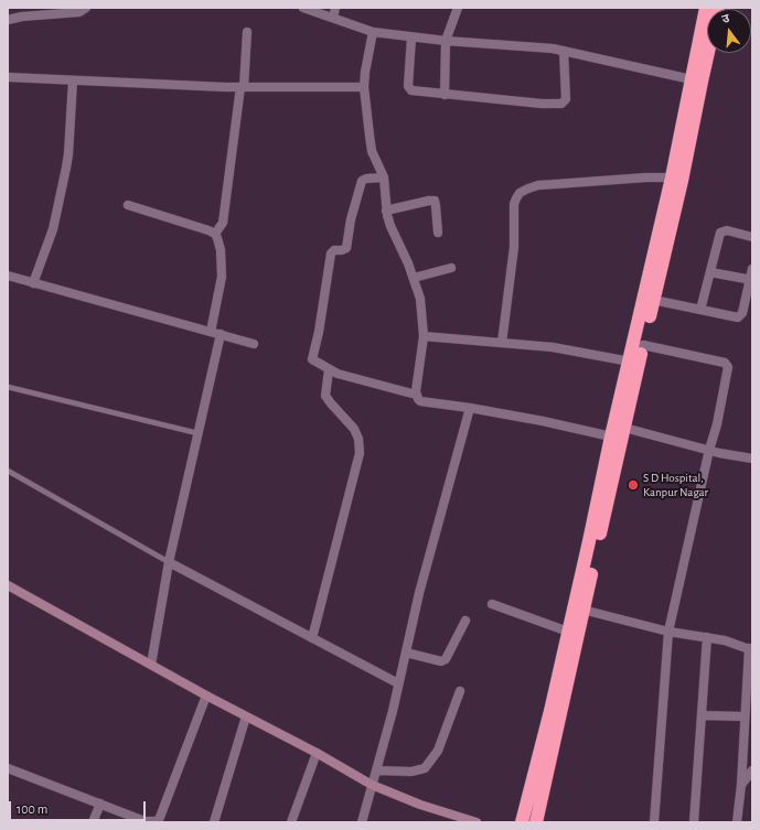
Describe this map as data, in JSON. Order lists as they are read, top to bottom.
{
  "places": ["S D Hospital, Kanpur Nagar"],
  "scale_bar": "100 m",
  "north": "top"
}
